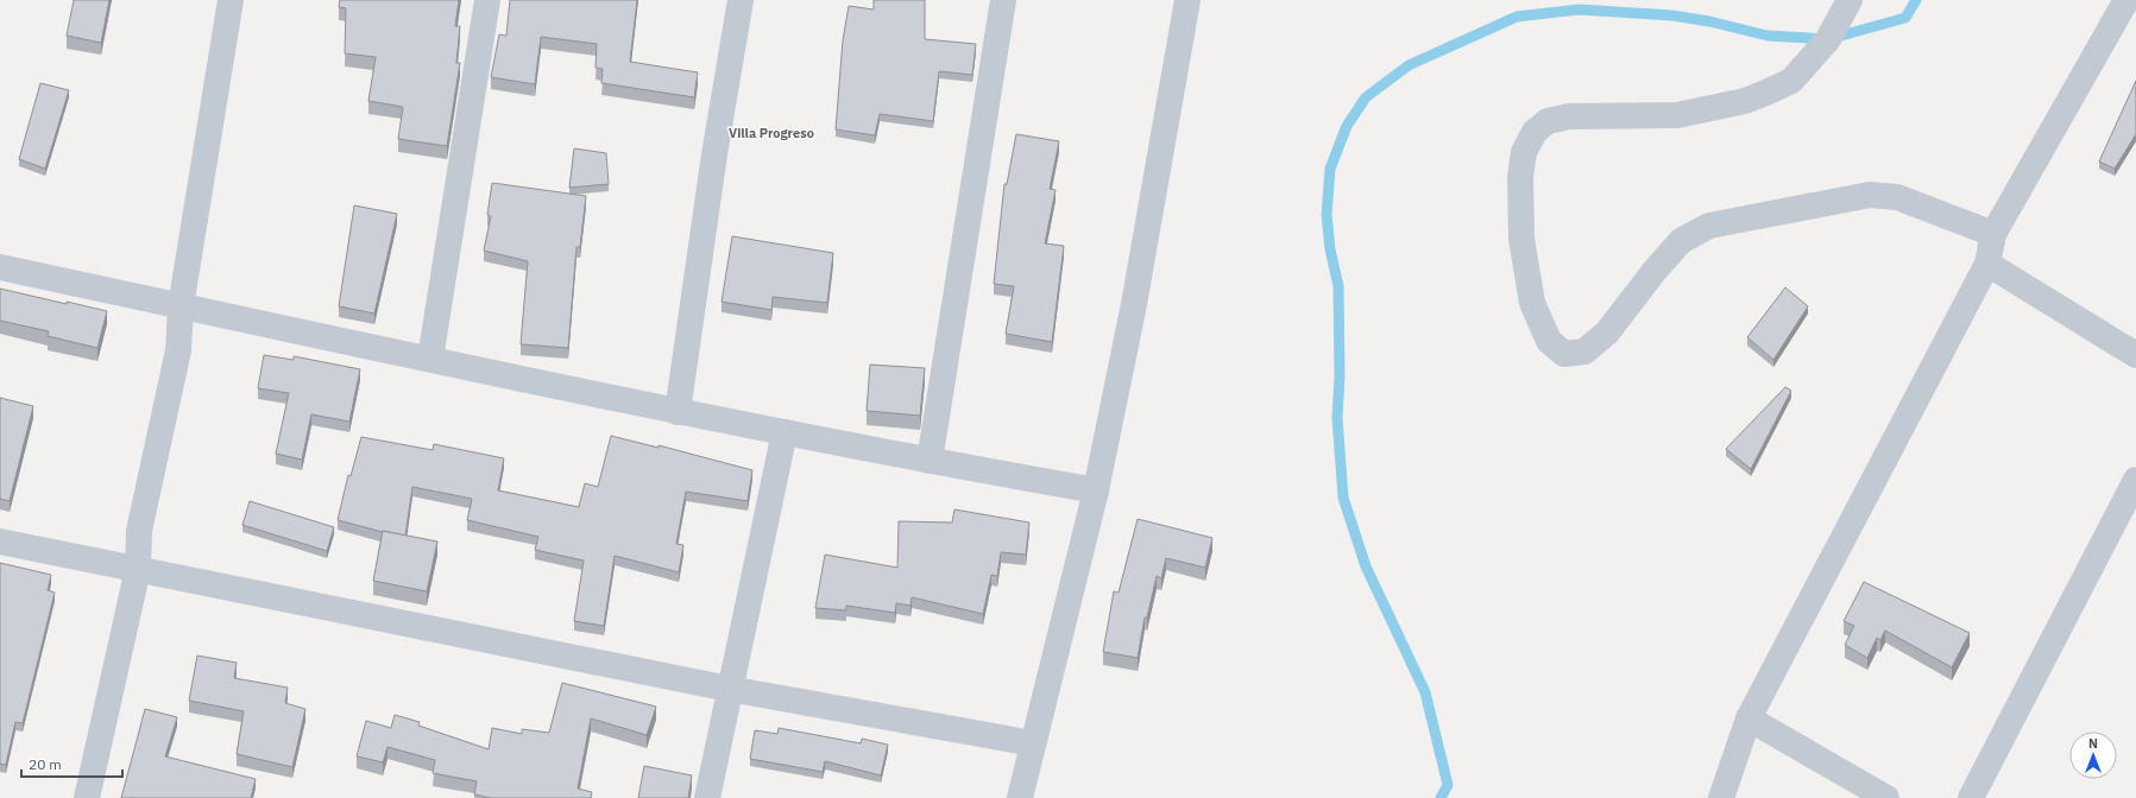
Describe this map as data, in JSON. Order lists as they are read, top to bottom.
{
  "districts": ["Villa Progreso"],
  "scale_bar": "20 m",
  "north": "top"
}
